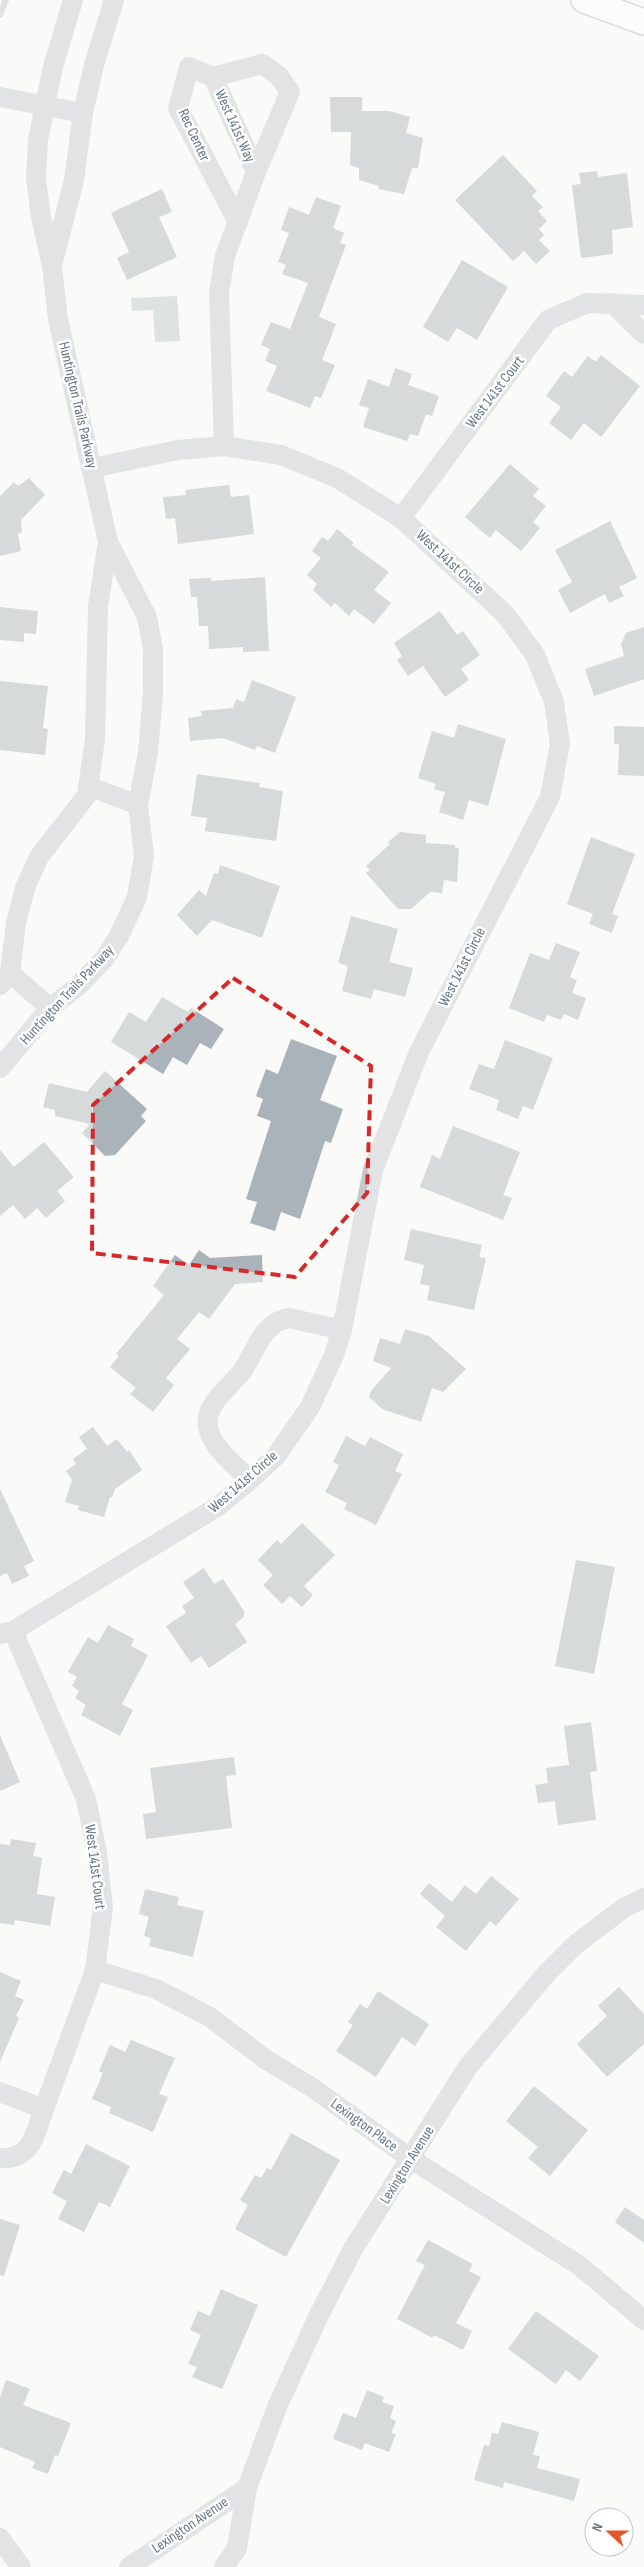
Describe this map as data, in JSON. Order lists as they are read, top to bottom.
{
  "streets": {
    "street": [
      "West 141st Way",
      "Rec Center",
      "West 141st Court",
      "Huntington Trails Parkway",
      "West 141st Circle",
      "Lexington Place",
      "Lexington Avenue"
    ]
  },
  "crossings": [
    ["West 141st Way", "Rec Center"],
    ["West 141st Way", "West 141st Circle"],
    ["West 141st Court", "West 141st Circle"],
    ["West 141st Court", "Lexington Place"],
    ["Huntington Trails Parkway", "West 141st Circle"],
    ["Lexington Place", "Lexington Avenue"]
  ],
  "north": "left"
}
